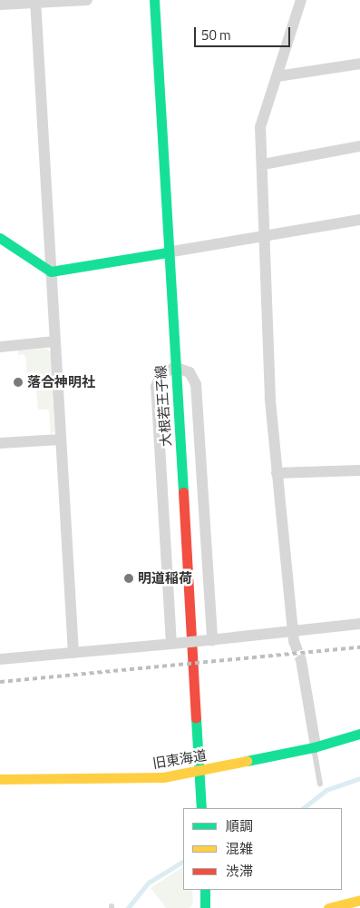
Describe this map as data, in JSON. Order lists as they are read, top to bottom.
{
  "streets": {
    "main road": ["大根若王子線", "旧東海道"]
  },
  "crossings": [
    ["大根若王子線", "旧東海道"]
  ],
  "places": ["落合神明社", "明道稲荷"],
  "legend": ["順調", "混雑", "渋滞"],
  "scale_bar": "50 m"
}
